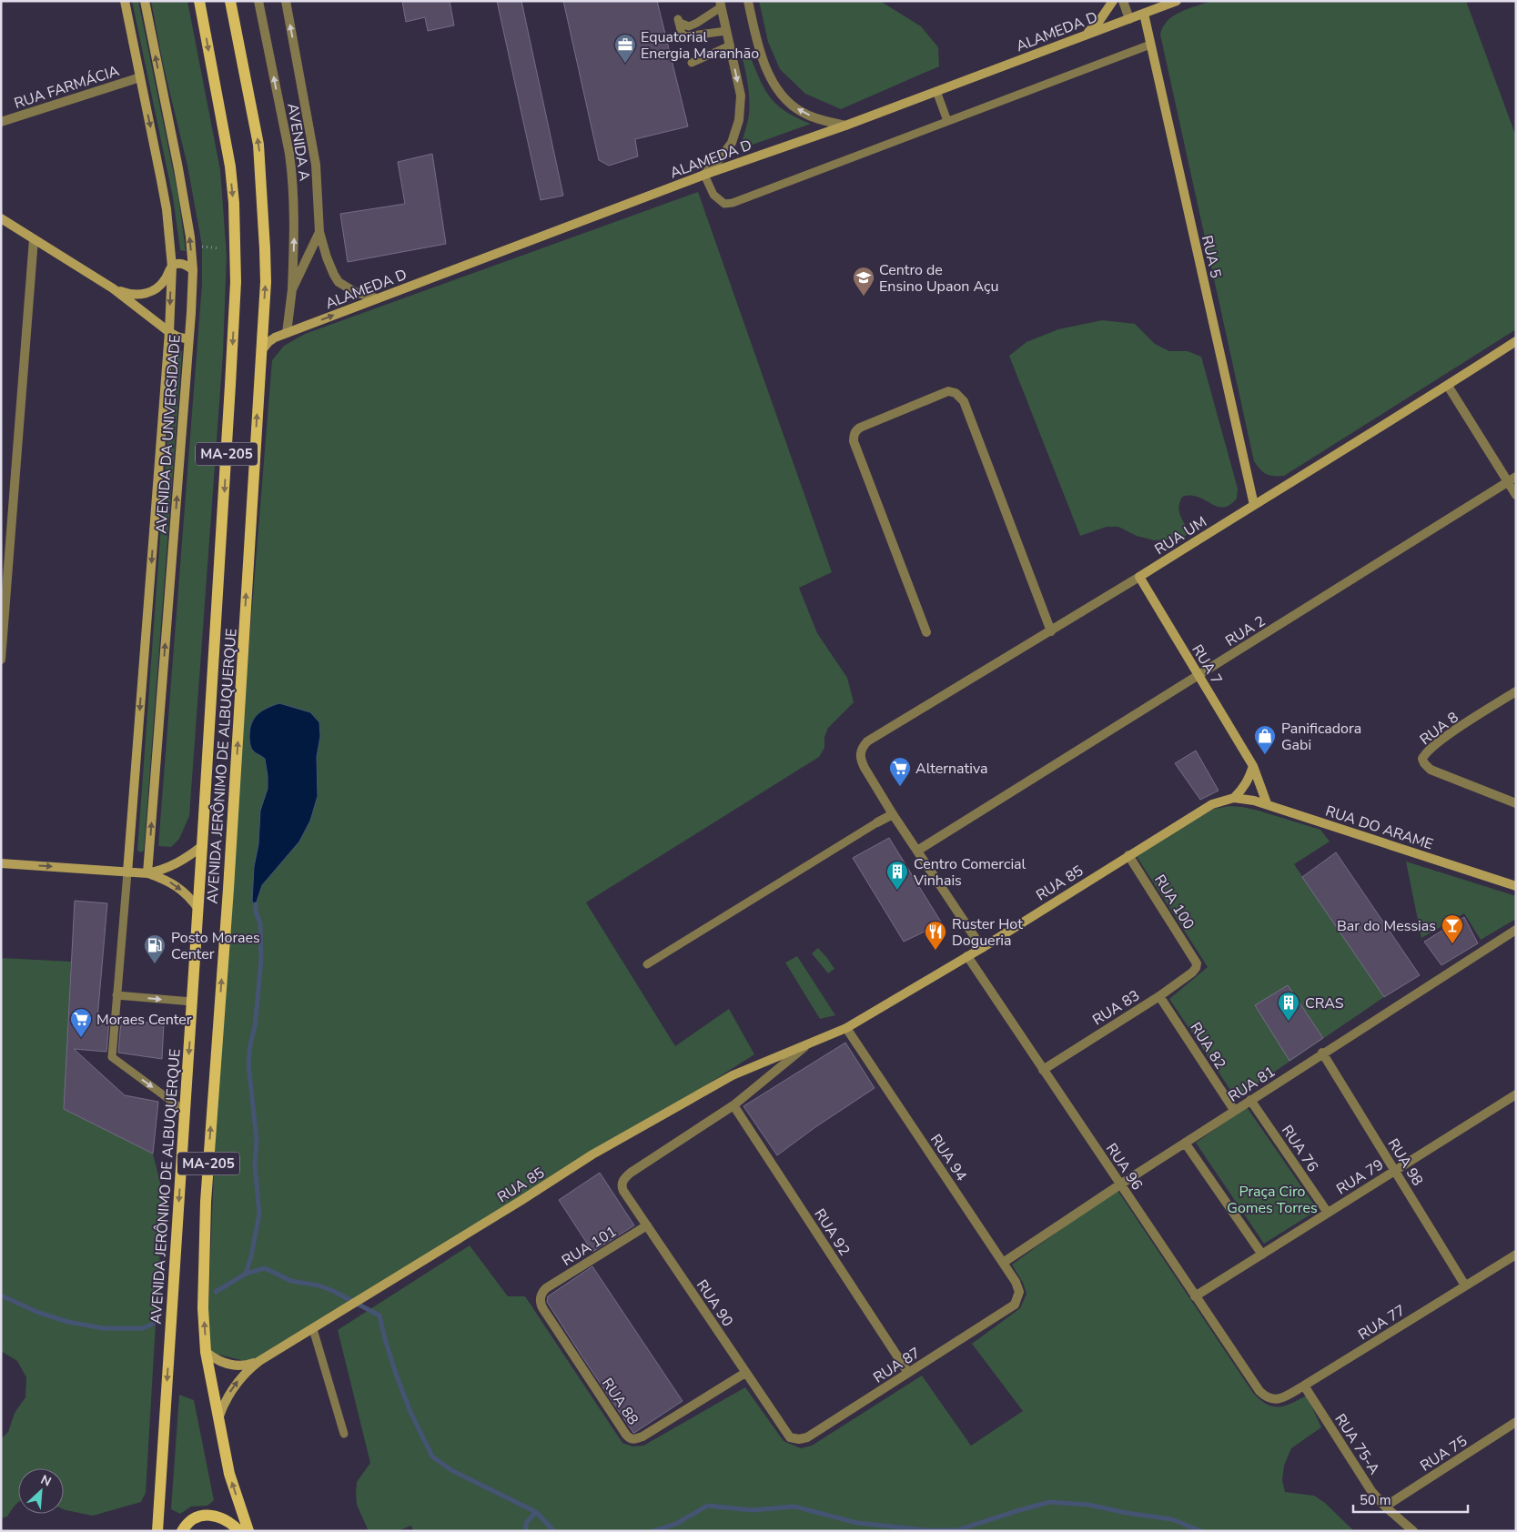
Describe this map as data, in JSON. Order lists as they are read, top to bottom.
{
  "streets": {
    "main road": ["MA-205", "AVENIDA JERÔNIMO DE ALBUQUERQUE"],
    "street": [
      "ALAMEDA D",
      "RUA FARMÁCIA",
      "AVENIDA A",
      "RUA 5",
      "AVENIDA DA UNIVERSIDADE",
      "RUA UM",
      "RUA 2",
      "RUA 7",
      "RUA 8",
      "RUA DO ARAME",
      "RUA 85",
      "RUA 100",
      "RUA 83",
      "RUA 82",
      "RUA 81",
      "RUA 76",
      "RUA 94",
      "RUA 98",
      "RUA 96",
      "RUA 79",
      "RUA 92",
      "RUA 101",
      "RUA 90",
      "RUA 77",
      "RUA 87",
      "RUA 88",
      "RUA 75-A",
      "RUA 75"
    ]
  },
  "crossings": [
    ["ALAMEDA D", "AVENIDA A"],
    ["ALAMEDA D", "RUA 5"],
    ["ALAMEDA D", "AVENIDA JERÔNIMO DE ALBUQUERQUE"],
    ["RUA FARMÁCIA", "AVENIDA DA UNIVERSIDADE"],
    ["RUA 5", "RUA UM"],
    ["RUA UM", "RUA 7"],
    ["RUA 2", "RUA 7"],
    ["RUA 7", "RUA DO ARAME"],
    ["AVENIDA JERÔNIMO DE ALBUQUERQUE", "RUA 85"],
    ["RUA DO ARAME", "RUA 85"],
    ["RUA 85", "RUA 100"],
    ["RUA 85", "RUA 94"],
    ["RUA 85", "RUA 96"],
    ["RUA 85", "RUA 92"],
    ["RUA 85", "RUA 90"],
    ["RUA 100", "RUA 83"],
    ["RUA 83", "RUA 82"],
    ["RUA 83", "RUA 96"],
    ["RUA 82", "RUA 81"],
    ["RUA 81", "RUA 76"],
    ["RUA 81", "RUA 94"],
    ["RUA 81", "RUA 98"],
    ["RUA 81", "RUA 96"],
    ["RUA 76", "RUA 79"],
    ["RUA 94", "RUA 87"],
    ["RUA 98", "RUA 79"],
    ["RUA 98", "RUA 77"],
    ["RUA 96", "RUA 79"],
    ["RUA 96", "RUA 77"],
    ["RUA 92", "RUA 87"],
    ["RUA 101", "RUA 90"],
    ["RUA 101", "RUA 88"],
    ["RUA 90", "RUA 87"],
    ["RUA 90", "RUA 88"],
    ["RUA 77", "RUA 75-A"],
    ["RUA 75-A", "RUA 75"]
  ],
  "one_way": ["AVENIDA A"],
  "parks": ["Praça Ciro Gomes Torres"],
  "places": {
    "office": ["Equatorial Energia Maranhão"],
    "school or university": ["Centro de Ensino Upaon Açu"],
    "shop": ["Panificadora Gabi"],
    "supermarket": ["Alternativa", "Moraes Center"],
    "building": ["Centro Comercial Vinhais", "CRAS"],
    "bar": ["Bar do Messias"],
    "restaurant": ["Ruster Hot Dogueria"],
    "fuel station": ["Posto Moraes Center"]
  },
  "scale_bar": "50 m",
  "north": "top right"
}
